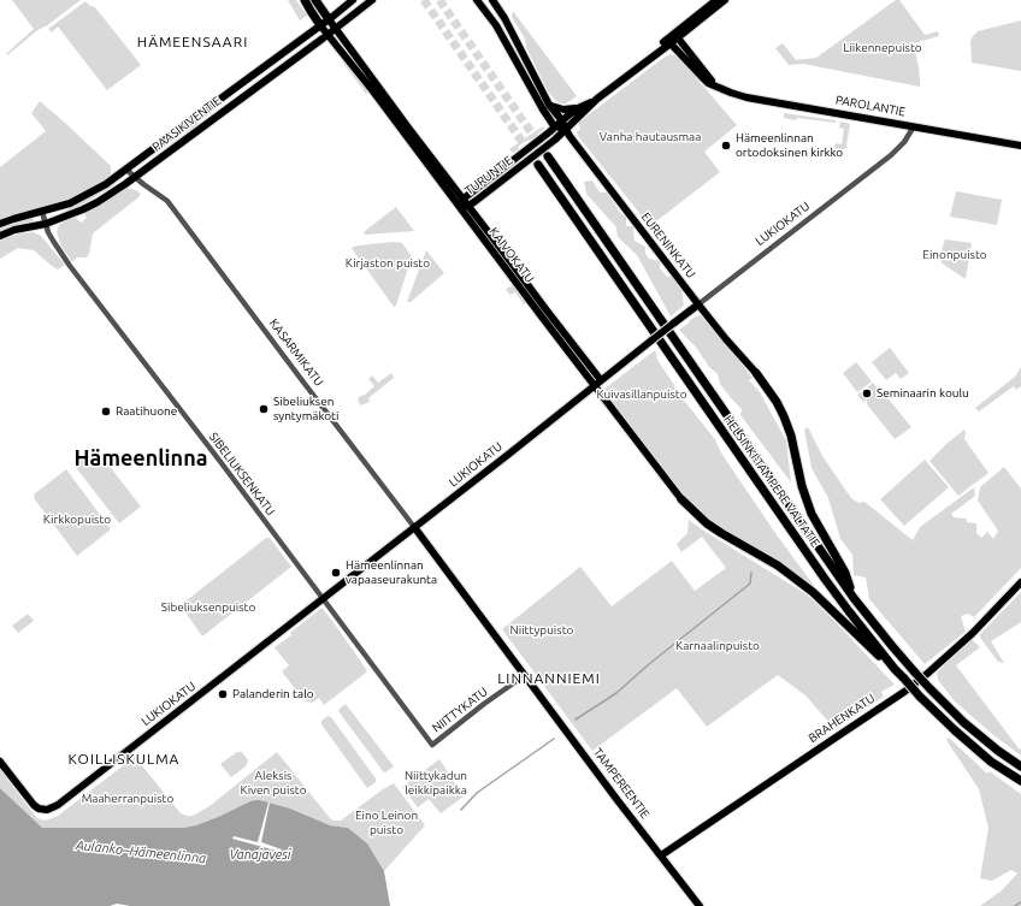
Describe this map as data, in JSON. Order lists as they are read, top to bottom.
{
  "streets": {
    "highway": ["HELSINKI-TAMPERE VALTATIE"],
    "main road": [
      "PAROLANTIE",
      "PAASIKIVENTIE",
      "TURUNTIE",
      "LUKIOKATU",
      "EURENINKATU",
      "KAIVOKATU",
      "KASARMIKATU",
      "BRAHENKATU",
      "TAMPEREENTIE"
    ],
    "street": ["SIBELIUKSENKATU", "NIITTYKATU"]
  },
  "crossings": [
    ["PAROLANTIE", "TURUNTIE"],
    ["PAROLANTIE", "LUKIOKATU"],
    ["PAASIKIVENTIE", "KAIVOKATU"],
    ["PAASIKIVENTIE", "KASARMIKATU"],
    ["PAASIKIVENTIE", "SIBELIUKSENKATU"],
    ["TURUNTIE", "EURENINKATU"],
    ["TURUNTIE", "KAIVOKATU"],
    ["LUKIOKATU", "EURENINKATU"],
    ["LUKIOKATU", "KAIVOKATU"],
    ["LUKIOKATU", "KASARMIKATU"],
    ["LUKIOKATU", "SIBELIUKSENKATU"],
    ["KASARMIKATU", "NIITTYKATU"],
    ["KASARMIKATU", "TAMPEREENTIE"],
    ["SIBELIUKSENKATU", "NIITTYKATU"],
    ["NIITTYKATU", "TAMPEREENTIE"],
    ["BRAHENKATU", "TAMPEREENTIE"]
  ],
  "districts": [
    "HÄMEENSAARI",
    "Hämeenlinna",
    "LINNANNIEMI",
    "KOILLISKULMA"
  ],
  "water": ["Aulanko–Hämeenlinna", "Vanajavesi"],
  "parks": [
    "Liikennepuisto",
    "Vanha hautausmaa",
    "Einonpuisto",
    "Kirjaston puisto",
    "Kuivasillanpuisto",
    "Kirkkopuisto",
    "Sibeliuksenpuisto",
    "Niittypuisto",
    "Karnaalinpuisto",
    "Aleksis Kiven puisto",
    "Niittykadun leikkipaikka",
    "Maaherranpuisto",
    "Eino Leinon puisto"
  ],
  "places": [
    "Hämeenlinnan ortodoksinen kirkko",
    "Seminaarin koulu",
    "Sibeliuksen syntymäkoti",
    "Raatihuone",
    "Hämeenlinnan vapaaseurakunta",
    "Palanderin talo"
  ]
}
